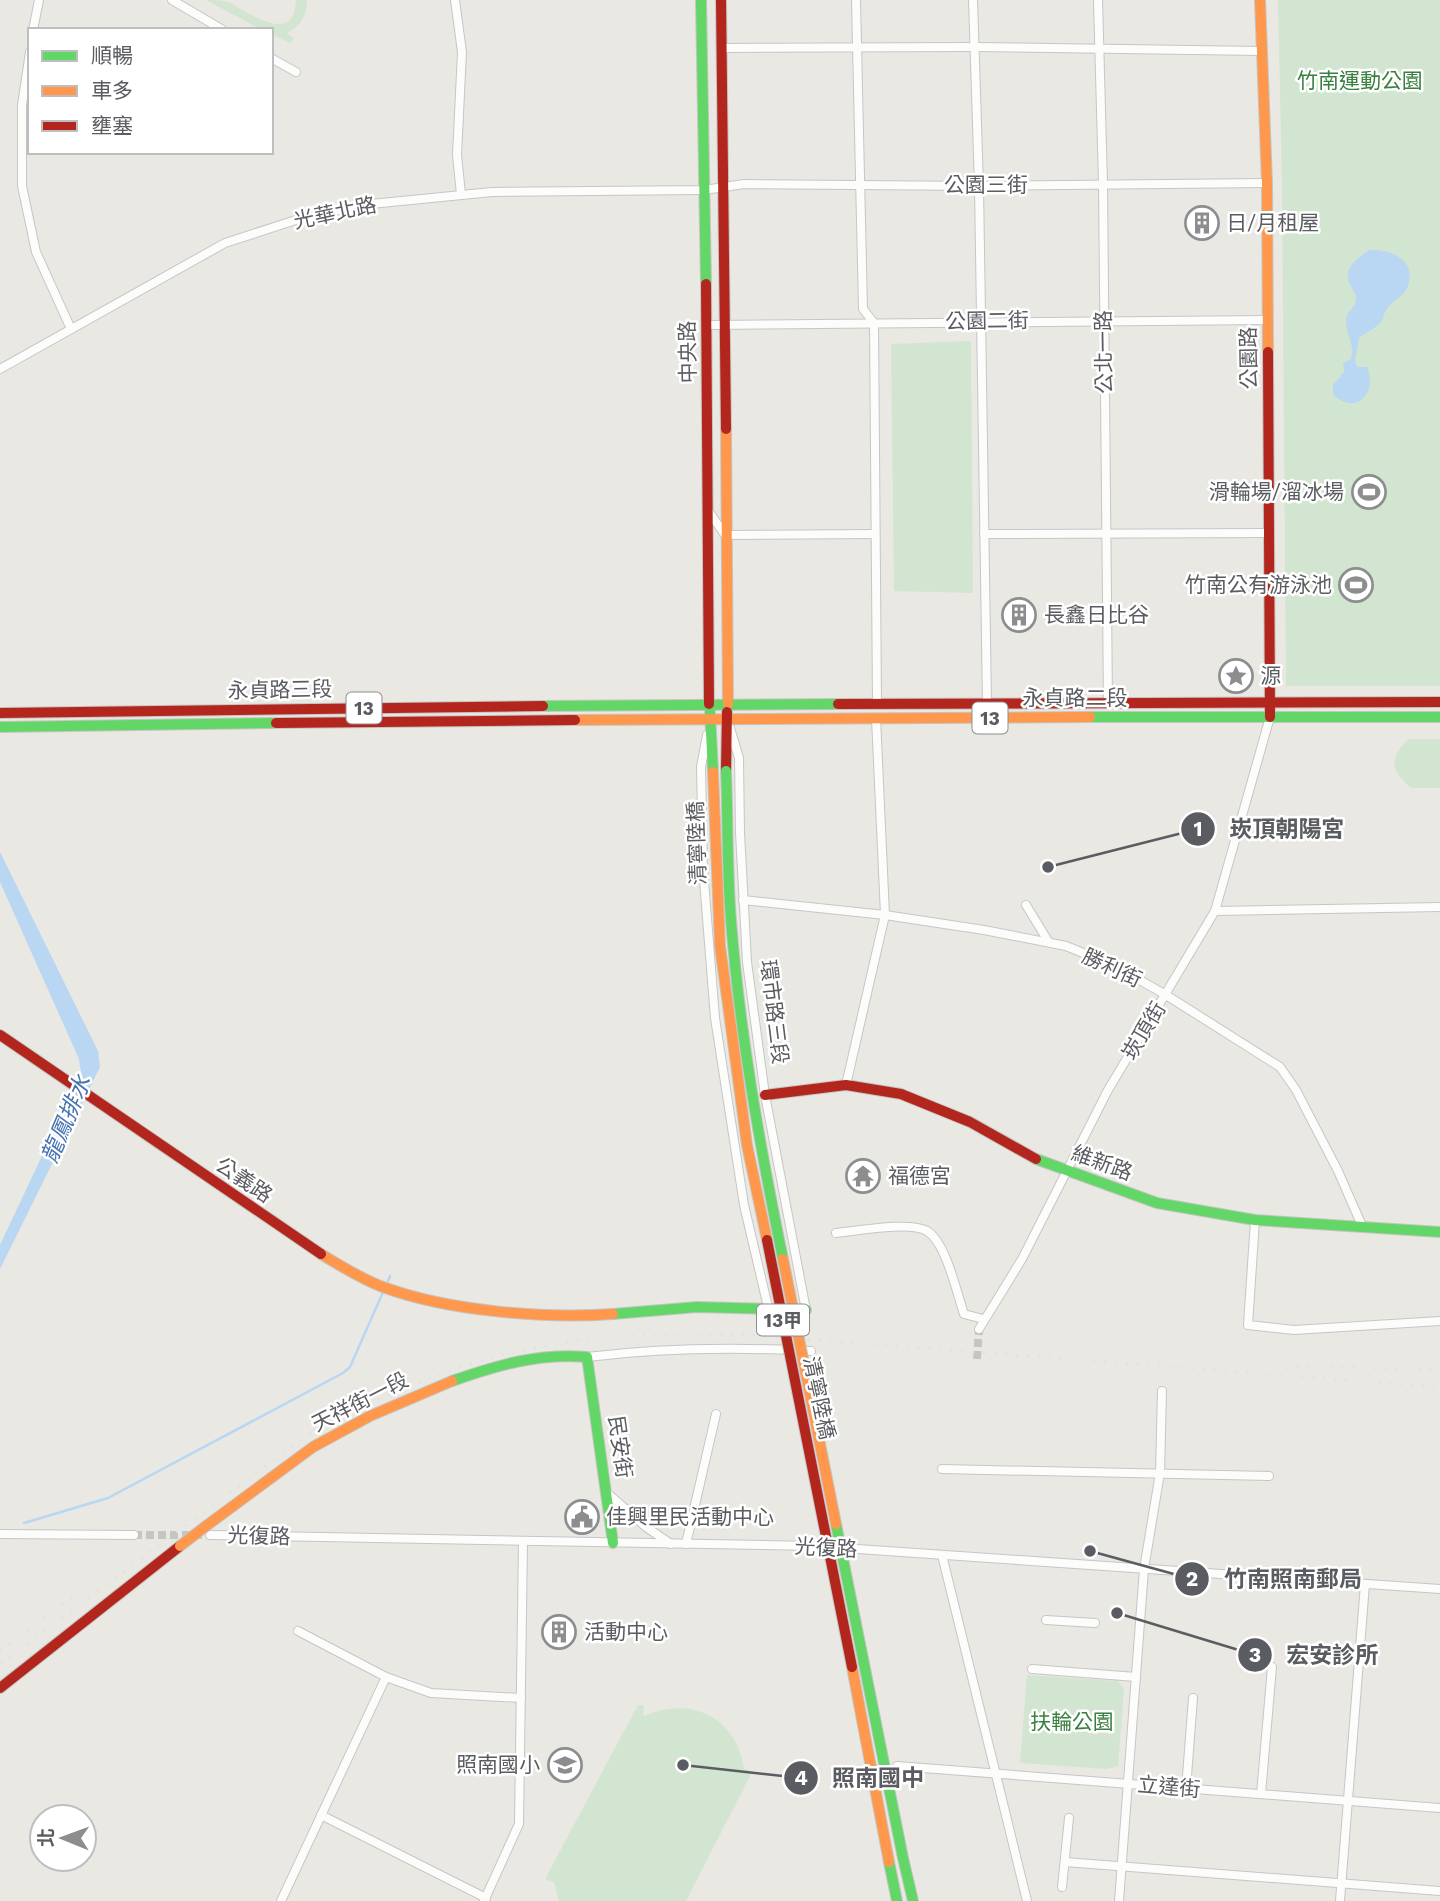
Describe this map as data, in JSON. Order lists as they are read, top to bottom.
{
  "streets": {
    "main road": [
      "中央路",
      "公園路",
      "永貞路三段",
      "永貞路二段",
      "13",
      "清寧陸橋",
      "維新路",
      "公義路",
      "13甲",
      "天祥街一段",
      "民安街"
    ],
    "street": [
      "公園三街",
      "光華北路",
      "公園二街",
      "公北一路",
      "勝利街",
      "環市路三段",
      "崁頂街",
      "光復路",
      "立達街"
    ]
  },
  "crossings": [
    ["公園三街", "光華北路"],
    ["公園三街", "中央路"],
    ["公園三街", "公北一路"],
    ["公園三街", "公園路"],
    ["光華北路", "中央路"],
    ["公園二街", "中央路"],
    ["公園二街", "公北一路"],
    ["公園二街", "公園路"],
    ["中央路", "永貞路三段"],
    ["中央路", "永貞路二段"],
    ["中央路", "13甲"],
    ["公北一路", "永貞路二段"],
    ["公園路", "永貞路二段"],
    ["公園路", "崁頂街"],
    ["永貞路三段", "永貞路二段"],
    ["永貞路三段", "清寧陸橋"],
    ["永貞路三段", "13甲"],
    ["永貞路二段", "清寧陸橋"],
    ["永貞路二段", "環市路三段"],
    ["永貞路二段", "崁頂街"],
    ["永貞路二段", "13甲"],
    ["清寧陸橋", "環市路三段"],
    ["清寧陸橋", "13甲"],
    ["勝利街", "環市路三段"],
    ["勝利街", "崁頂街"],
    ["勝利街", "維新路"],
    ["環市路三段", "維新路"],
    ["環市路三段", "13甲"],
    ["崁頂街", "維新路"],
    ["天祥街一段", "民安街"],
    ["天祥街一段", "光復路"],
    ["民安街", "光復路"]
  ],
  "water": ["龍鳳排水"],
  "parks": ["竹南運動公園", "扶輪公園"],
  "places": {
    "building": ["日/月租屋", "長鑫日比谷", "活動中心"],
    "sports": ["滑輪場/溜冰場", "竹南公有游泳池"],
    "place": ["源"],
    "other": [
      "崁頂朝陽宮",
      "竹南照南郵局",
      "宏安診所",
      "照南國中"
    ],
    "temple": ["福德宮"],
    "public building": ["佳興里民活動中心"],
    "school or university": ["照南國小"]
  },
  "legend": ["順暢", "車多", "壅塞"],
  "north": "left"
}
